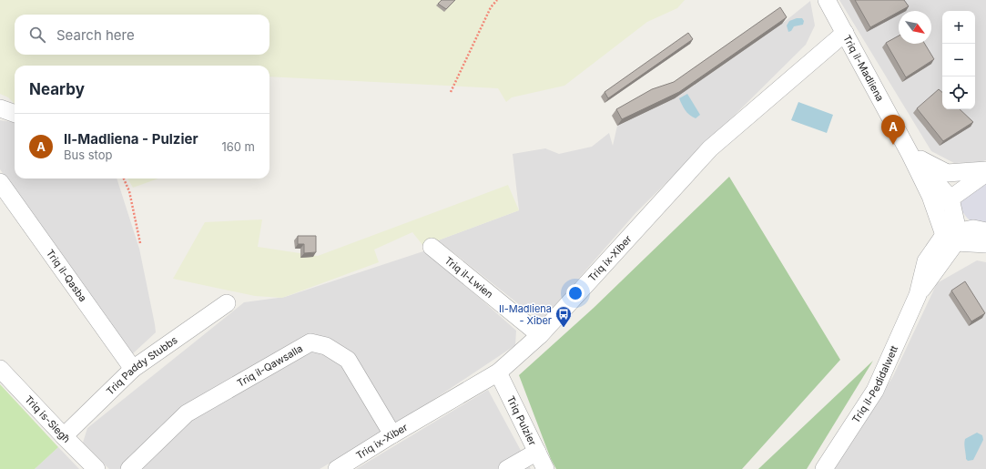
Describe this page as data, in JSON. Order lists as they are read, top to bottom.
{
  "streets": {
    "street": [
      "Triq il-Madliena",
      "Triq ix-Xiber",
      "Triq il-Qasba",
      "Triq il-Lwien",
      "Triq Paddy Stubbs",
      "Triq il-Qawsalla",
      "Triq il-Pedidalwett",
      "Triq is-Siegħ",
      "Triq Pulzier"
    ]
  },
  "crossings": [
    ["Triq il-Madliena", "Triq ix-Xiber"],
    ["Triq il-Madliena", "Triq il-Pedidalwett"],
    ["Triq ix-Xiber", "Triq il-Lwien"],
    ["Triq ix-Xiber", "Triq il-Qawsalla"],
    ["Triq ix-Xiber", "Triq Pulzier"],
    ["Triq il-Qasba", "Triq Paddy Stubbs"],
    ["Triq Paddy Stubbs", "Triq is-Siegħ"]
  ],
  "places": {
    "bus stop": ["Il-Madliena - Xiber"]
  },
  "north": "bottom right",
  "page": {
    "map_buttons": ["+", "−"],
    "search": "Search here",
    "heading": "Nearby",
    "list": [
      {
        "mark": "A",
        "name": "Il-Madliena - Pulzier",
        "note": "Bus stop",
        "value": "160 m"
      }
    ],
    "pins": "A"
  }
}
